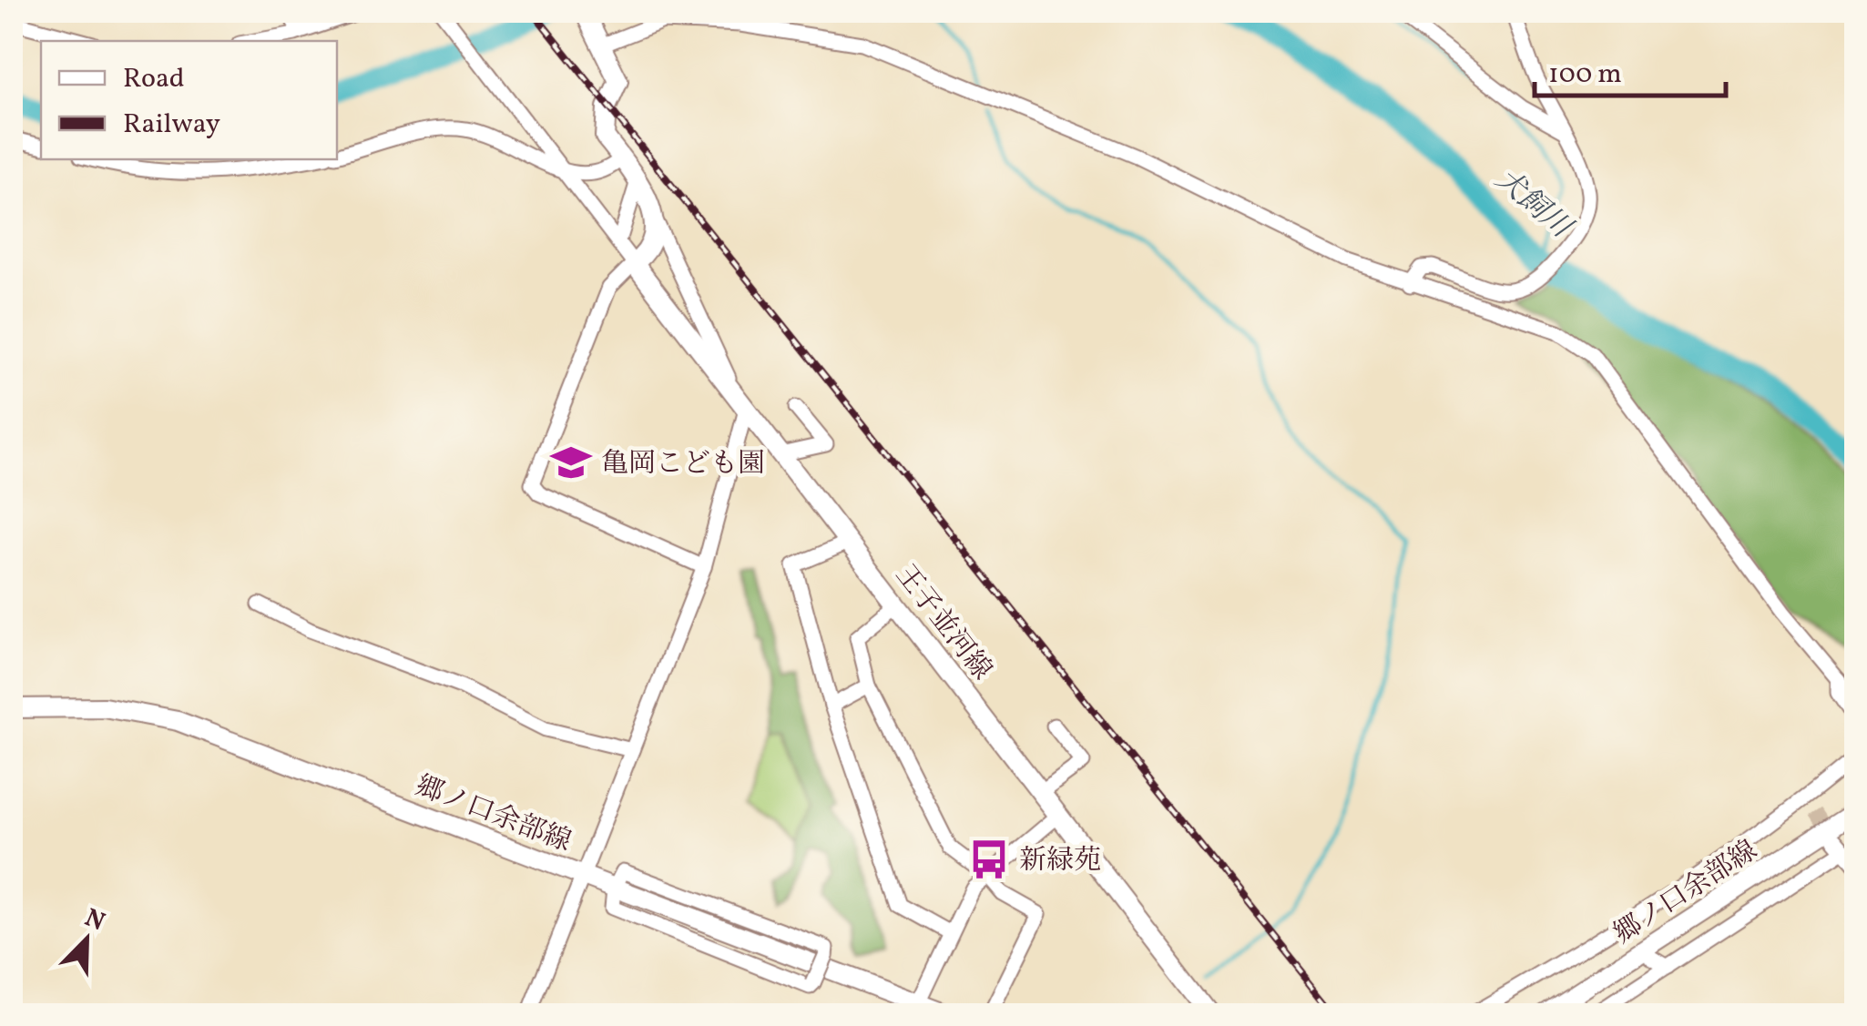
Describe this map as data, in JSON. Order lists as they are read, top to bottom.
{
  "streets": {
    "main road": ["王子並河線", "郷ノ口余部線"]
  },
  "water": ["犬飼川"],
  "places": {
    "school or university": ["亀岡こども園"],
    "bus stop": ["新緑苑"]
  },
  "legend": ["Road", "Railway"],
  "scale_bar": "100 m",
  "north": "top right"
}
